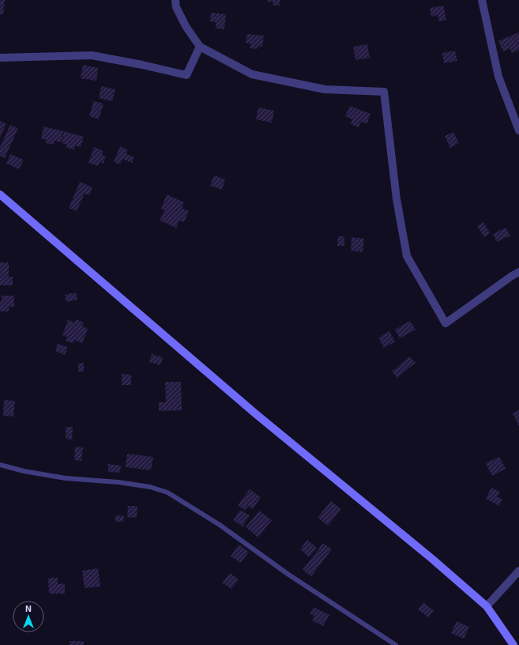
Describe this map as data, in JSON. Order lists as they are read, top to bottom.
{
  "north": "top"
}
